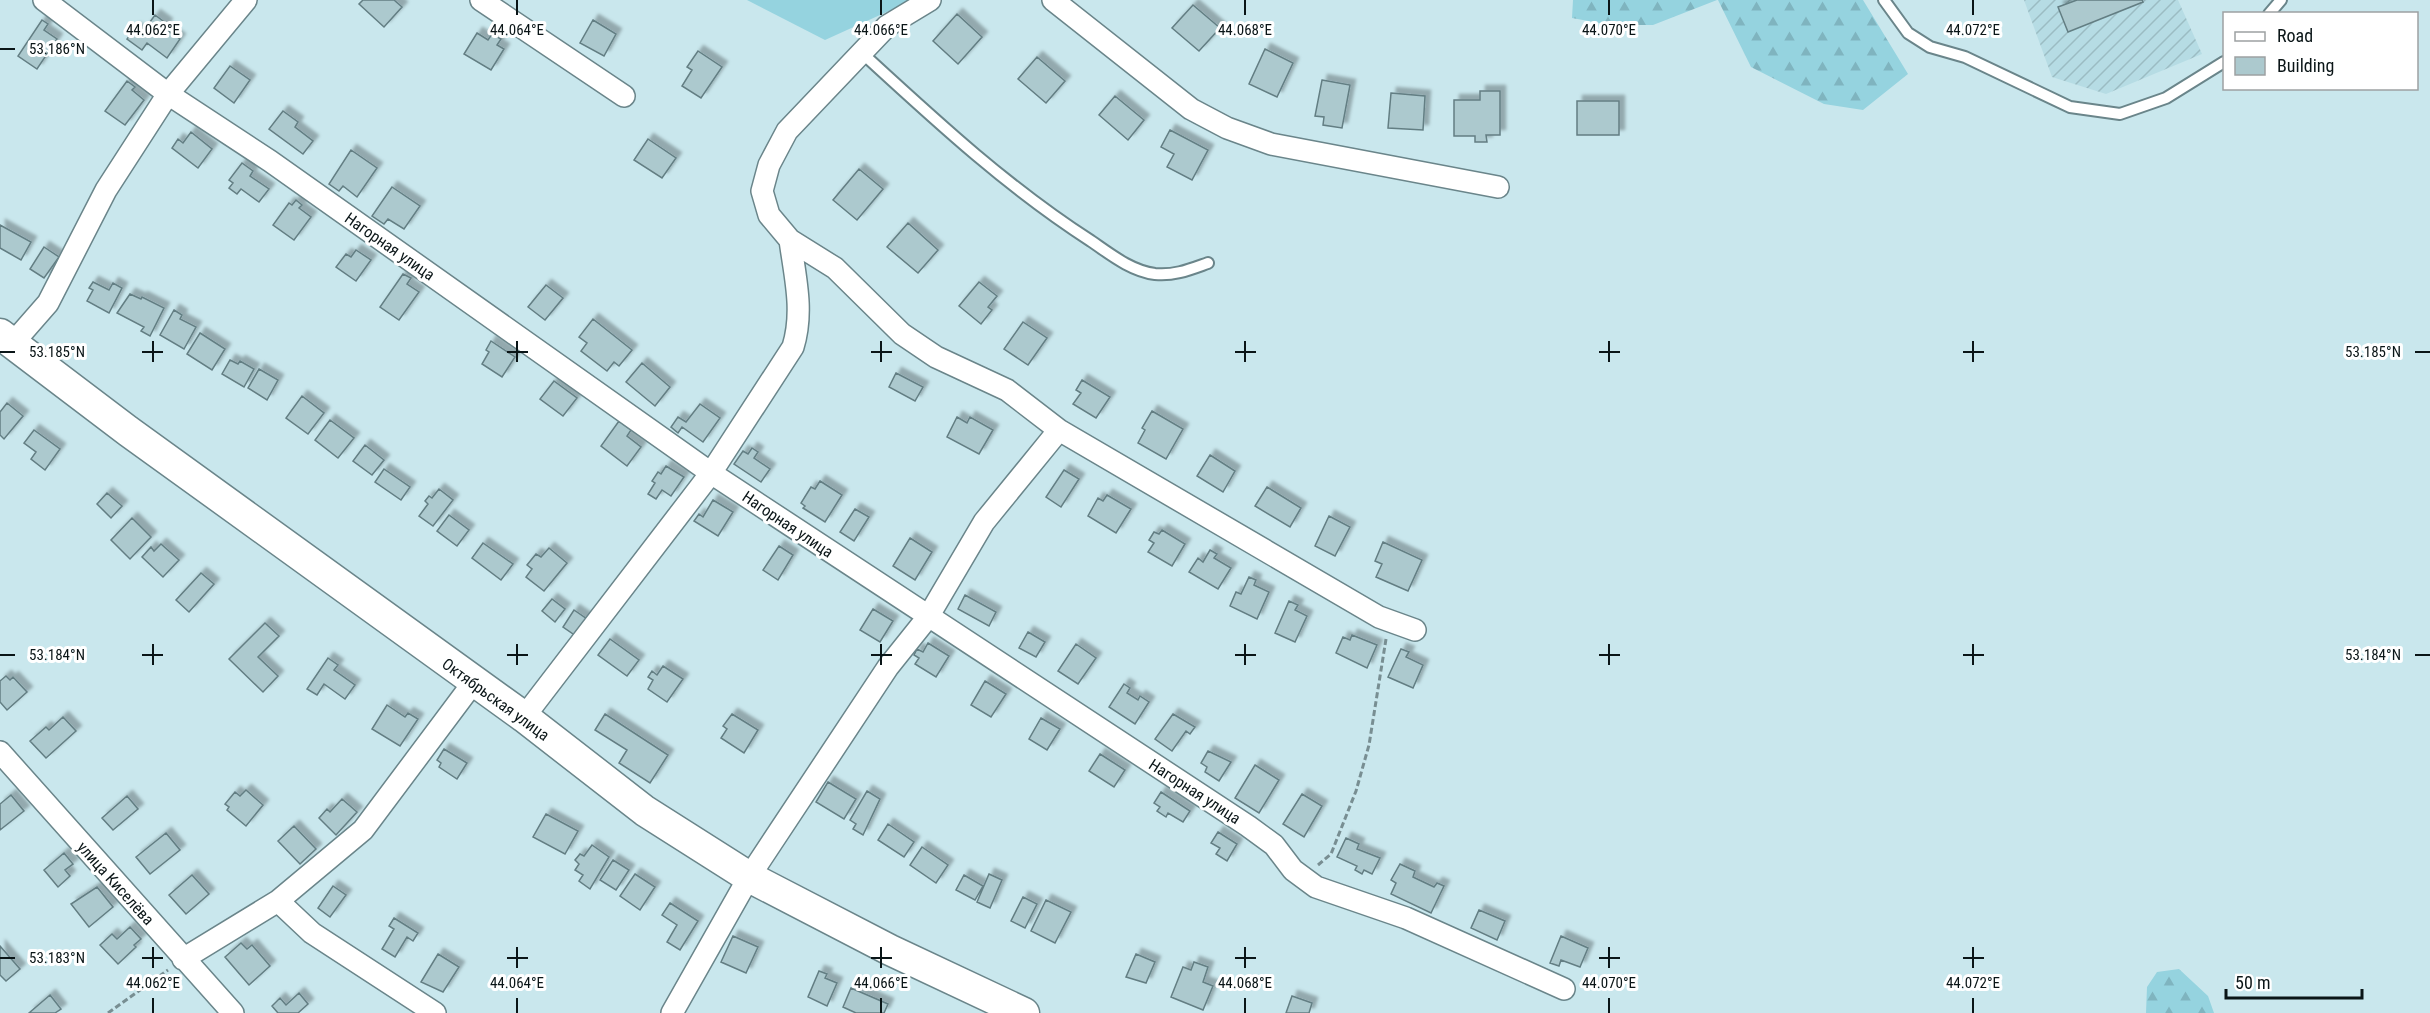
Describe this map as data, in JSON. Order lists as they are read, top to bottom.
{
  "streets": {
    "street": ["Нагорная улица", "Октябрьская улица", "улица Киселёва"]
  },
  "legend": ["Road", "Building"],
  "scale_bar": "50 m",
  "coordinates": [
    "44.062°E",
    "44.064°E",
    "44.066°E",
    "44.068°E",
    "44.070°E",
    "44.072°E",
    "53.186°N",
    "53.185°N",
    "53.184°N",
    "53.183°N"
  ]
}
